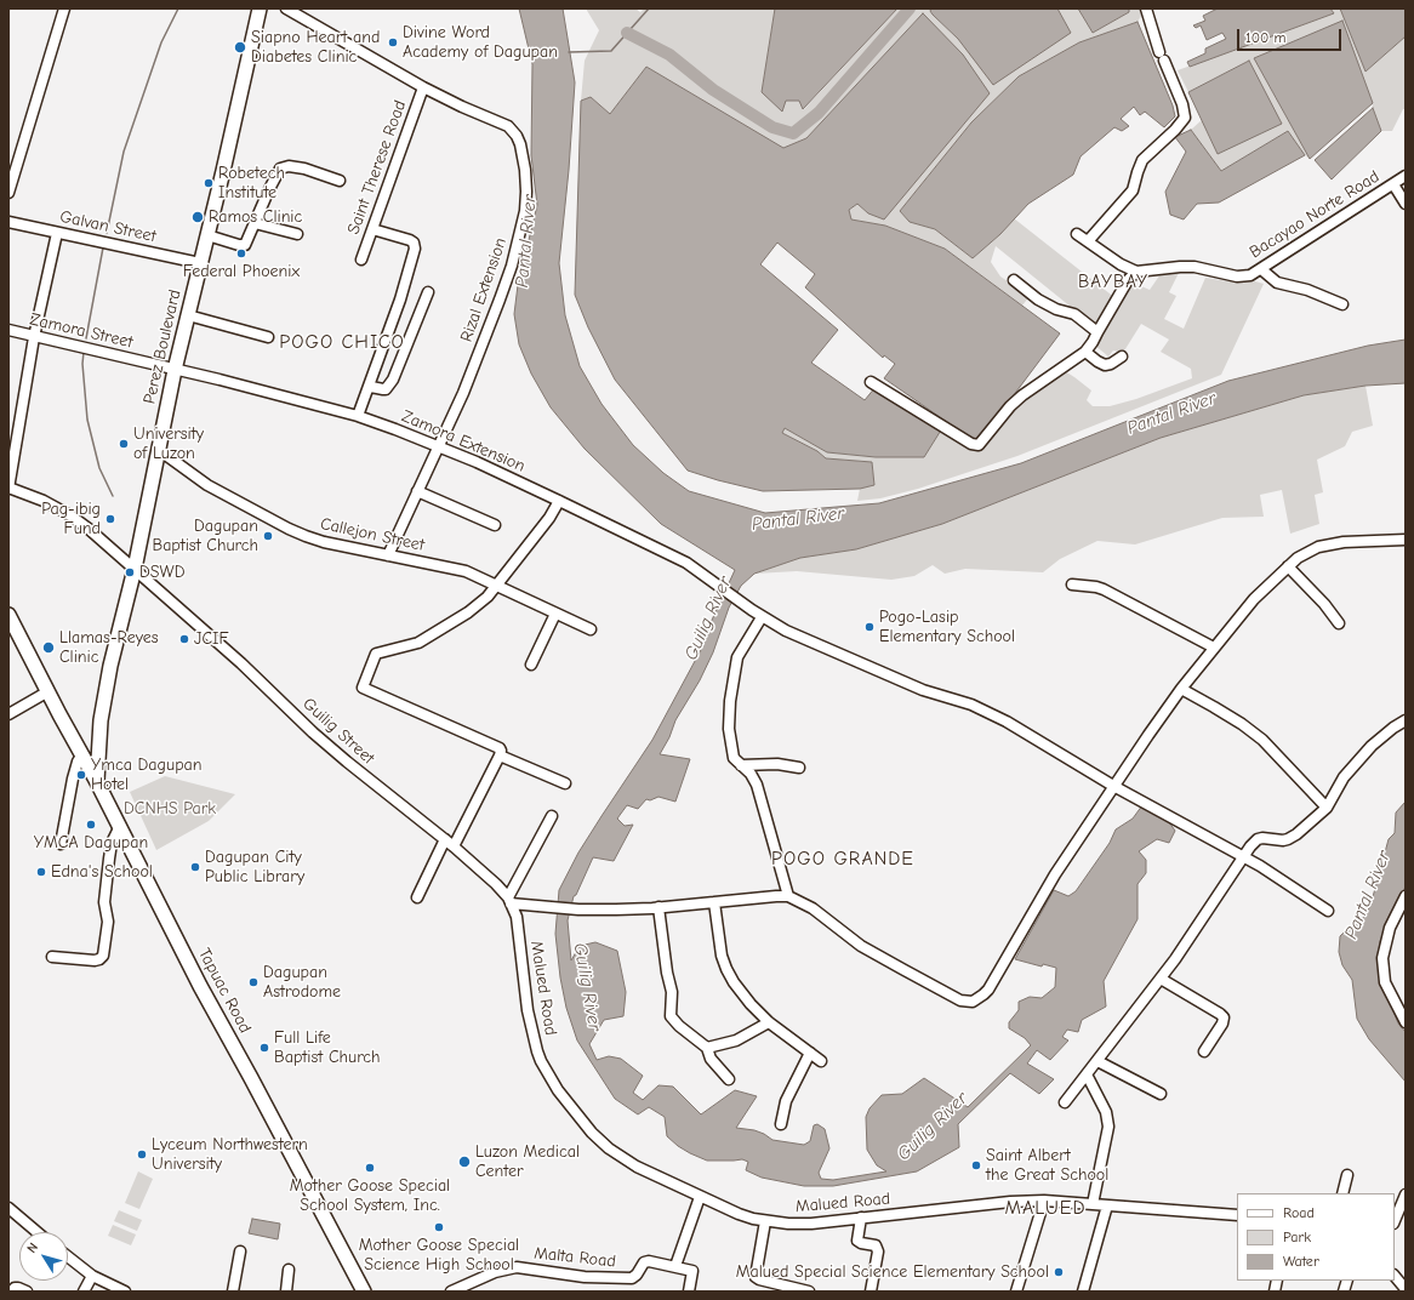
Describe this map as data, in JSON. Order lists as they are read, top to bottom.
{
  "streets": {
    "main road": ["Perez Boulevard", "Tapuac Road"],
    "street": [
      "Saint Therese Road",
      "Bacayao Norte Road",
      "Galvan Street",
      "Rizal Extension",
      "Zamora Street",
      "Zamora Extension",
      "Callejon Street",
      "Guilig Street",
      "Malued Road",
      "Malta Road"
    ]
  },
  "crossings": [
    ["Saint Therese Road", "Rizal Extension"],
    ["Galvan Street", "Perez Boulevard"],
    ["Rizal Extension", "Zamora Extension"],
    ["Rizal Extension", "Callejon Street"],
    ["Zamora Street", "Perez Boulevard"],
    ["Zamora Street", "Zamora Extension"],
    ["Perez Boulevard", "Zamora Extension"],
    ["Perez Boulevard", "Callejon Street"],
    ["Perez Boulevard", "Guilig Street"],
    ["Perez Boulevard", "Tapuac Road"],
    ["Guilig Street", "Malued Road"]
  ],
  "districts": [
    "BAYBAY",
    "POGO CHICO",
    "POGO GRANDE",
    "MALUED"
  ],
  "water": ["Pantal River", "Guilig River"],
  "parks": ["DCNHS Park"],
  "places": [
    "Divine Word Academy of Dagupan",
    "Siapno Heart and Diabetes Clinic",
    "Robetech Institute",
    "Ramos Clinic",
    "Federal Phoenix",
    "University of Luzon",
    "Pag-ibig Fund",
    "Dagupan Baptist Church",
    "DSWD",
    "Pogo-Lasip Elementary School",
    "JCIF",
    "Llamas-Reyes Clinic",
    "Ymca Dagupan Hotel",
    "YMCA Dagupan",
    "Dagupan City Public Library",
    "Edna's School",
    "Dagupan Astrodome",
    "Full Life Baptist Church",
    "Lyceum Northwestern University",
    "Luzon Medical Center",
    "Saint Albert the Great School",
    "Mother Goose Special School System, Inc.",
    "Mother Goose Special Science High School",
    "Malued Special Science Elementary School"
  ],
  "legend": ["Road", "Park", "Water"],
  "scale_bar": "100 m",
  "north": "top left"
}
